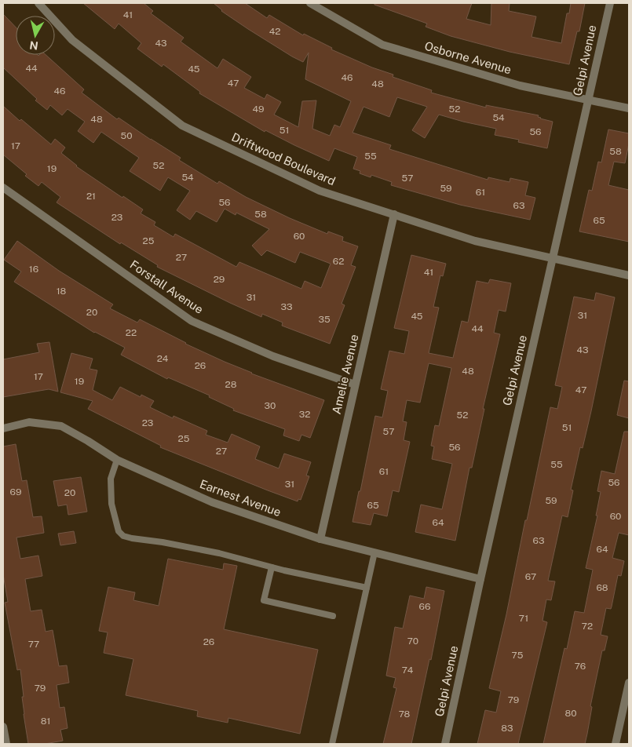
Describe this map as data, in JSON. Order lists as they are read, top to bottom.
{
  "streets": {
    "street": [
      "Osborne Avenue",
      "Gelpi Avenue",
      "Driftwood Boulevard",
      "Forstall Avenue",
      "Amelie Avenue",
      "Earnest Avenue"
    ]
  },
  "crossings": [
    ["Osborne Avenue", "Gelpi Avenue"],
    ["Gelpi Avenue", "Driftwood Boulevard"],
    ["Gelpi Avenue", "Earnest Avenue"],
    ["Driftwood Boulevard", "Amelie Avenue"],
    ["Forstall Avenue", "Amelie Avenue"],
    ["Amelie Avenue", "Earnest Avenue"]
  ],
  "house_numbers": [
    "41",
    "42",
    "43",
    "44",
    "45",
    "46",
    "47",
    "48",
    "46",
    "49",
    "52",
    "54",
    "48",
    "51",
    "56",
    "50",
    "17",
    "58",
    "55",
    "52",
    "19",
    "54",
    "57",
    "59",
    "61",
    "21",
    "56",
    "63",
    "58",
    "23",
    "65",
    "60",
    "25",
    "27",
    "62",
    "16",
    "41",
    "29",
    "18",
    "31",
    "33",
    "20",
    "31",
    "45",
    "35",
    "44",
    "22",
    "43",
    "24",
    "26",
    "48",
    "17",
    "19",
    "28",
    "47",
    "30",
    "32",
    "52",
    "23",
    "51",
    "57",
    "25",
    "56",
    "27",
    "55",
    "61",
    "56",
    "31",
    "69",
    "20",
    "59",
    "65",
    "60",
    "64",
    "63",
    "64",
    "67",
    "68",
    "66",
    "71",
    "72",
    "70",
    "26",
    "77",
    "75",
    "76",
    "74",
    "79",
    "79",
    "80",
    "78",
    "81",
    "83"
  ],
  "north": "bottom"
}
